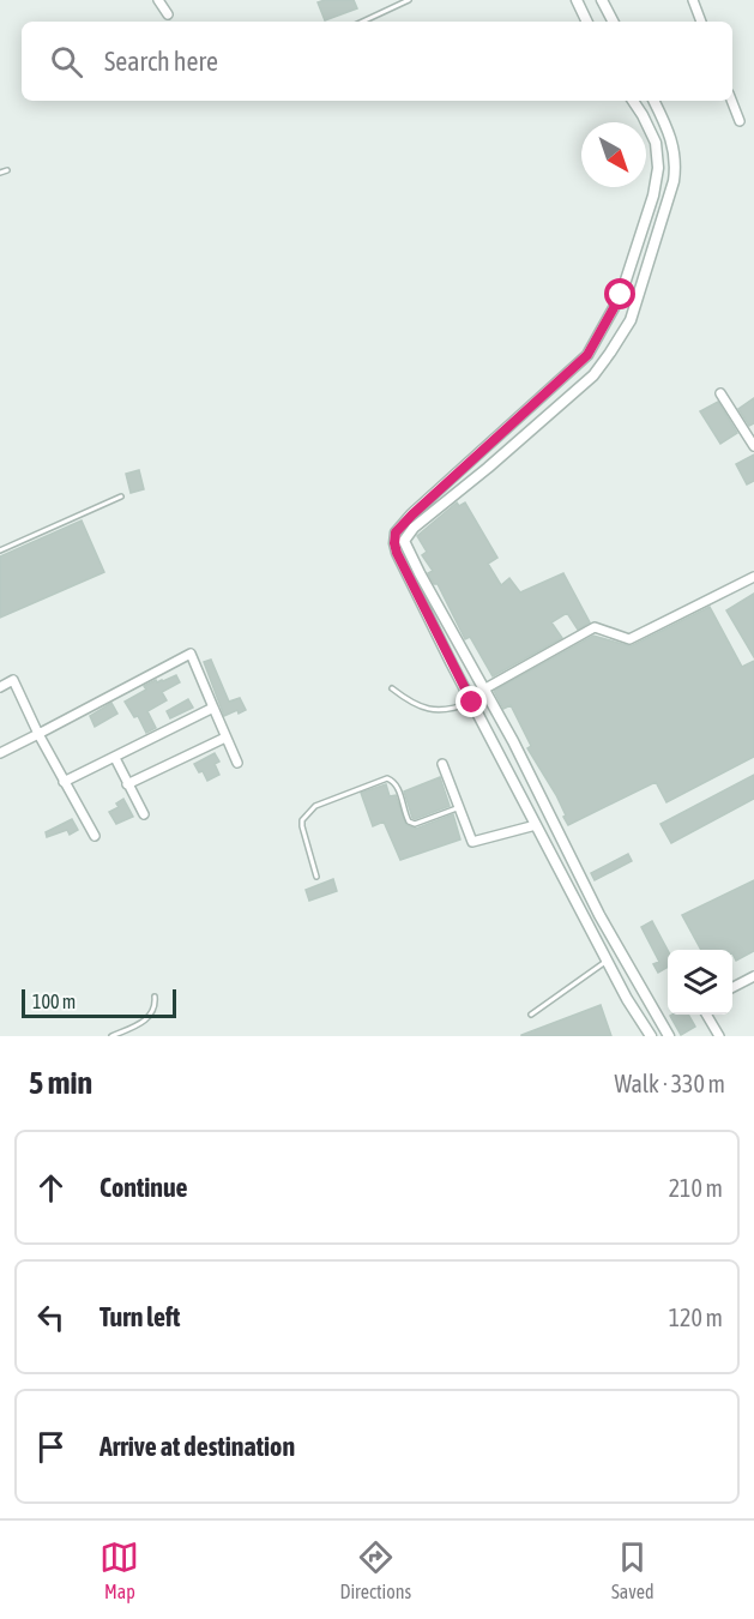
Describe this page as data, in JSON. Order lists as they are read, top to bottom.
{
  "scale_bar": "100 m",
  "north": "bottom right",
  "page": {
    "search": "Search here",
    "scale": "100 m",
    "heading": ["5 min", "Walk · 330 m"],
    "list": [
      ["Continue", "210 m"],
      ["Turn left", "120 m"],
      "Arrive at destination"
    ],
    "nav": ["Map", "Directions", "Saved"]
  }
}
